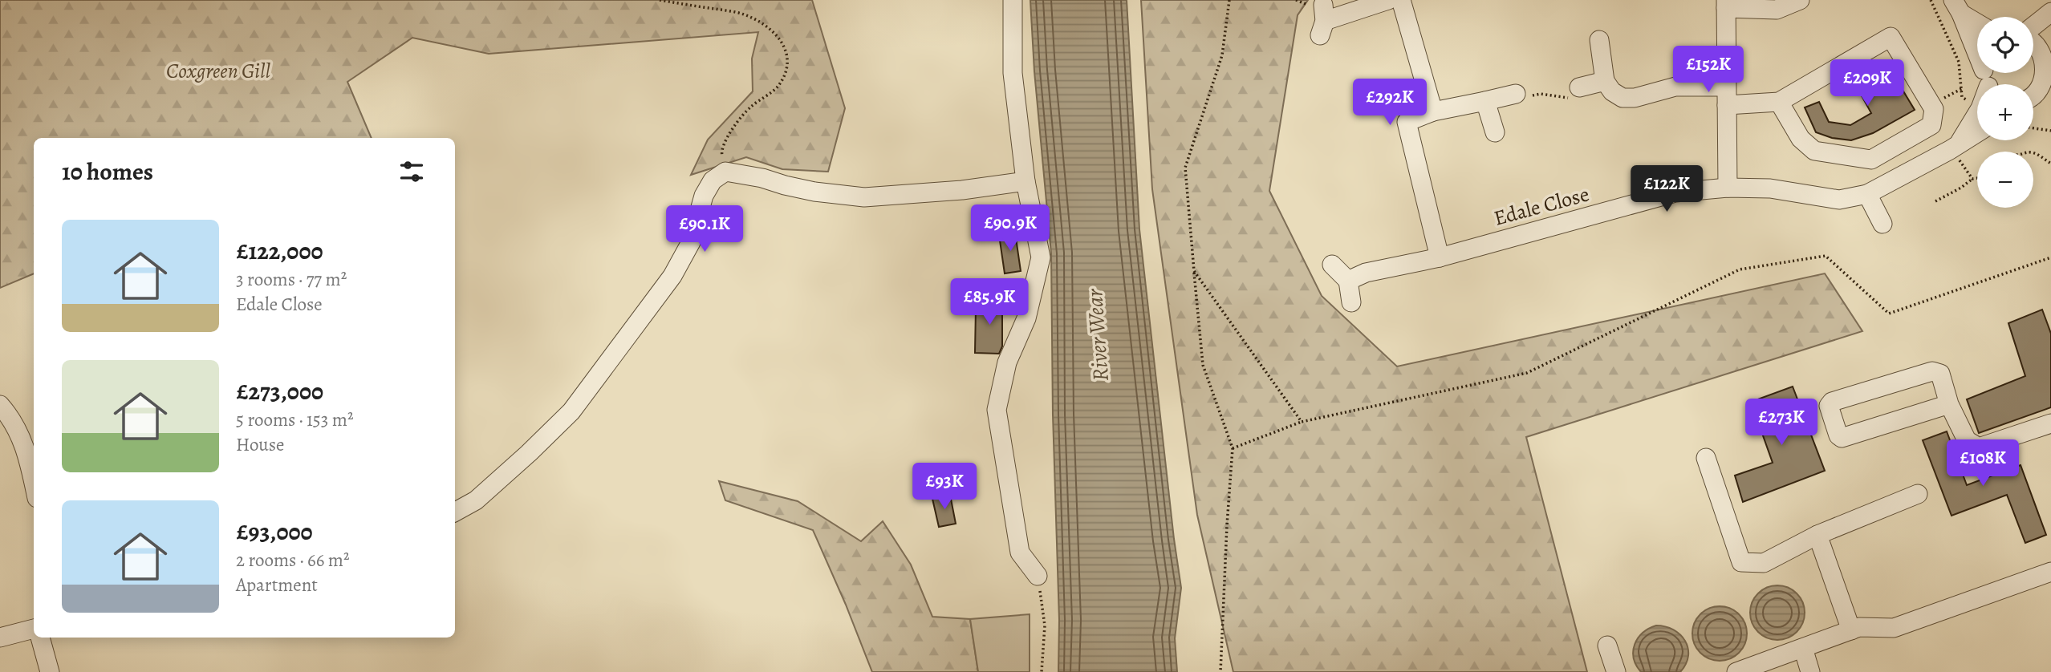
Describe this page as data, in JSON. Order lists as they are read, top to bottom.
{
  "streets": {
    "street": ["Edale Close"]
  },
  "water": ["River Wear"],
  "parks": ["Coxgreen Gill"],
  "page": {
    "map_buttons": ["+", "−"],
    "price": [
      "£152K",
      "£209K",
      "£292K",
      "£122K",
      "£90.9K",
      "£90.1K",
      "£85.9K",
      "£273K",
      "£108K",
      "£93K"
    ],
    "heading": "10 homes",
    "list": [
      {
        "name": "£122,000",
        "note": "3 rooms · 77 m² · Edale Close"
      },
      {
        "name": "£273,000",
        "note": "5 rooms · 153 m² · House"
      },
      {
        "name": "£93,000",
        "note": "2 rooms · 66 m² · Apartment"
      }
    ]
  }
}
